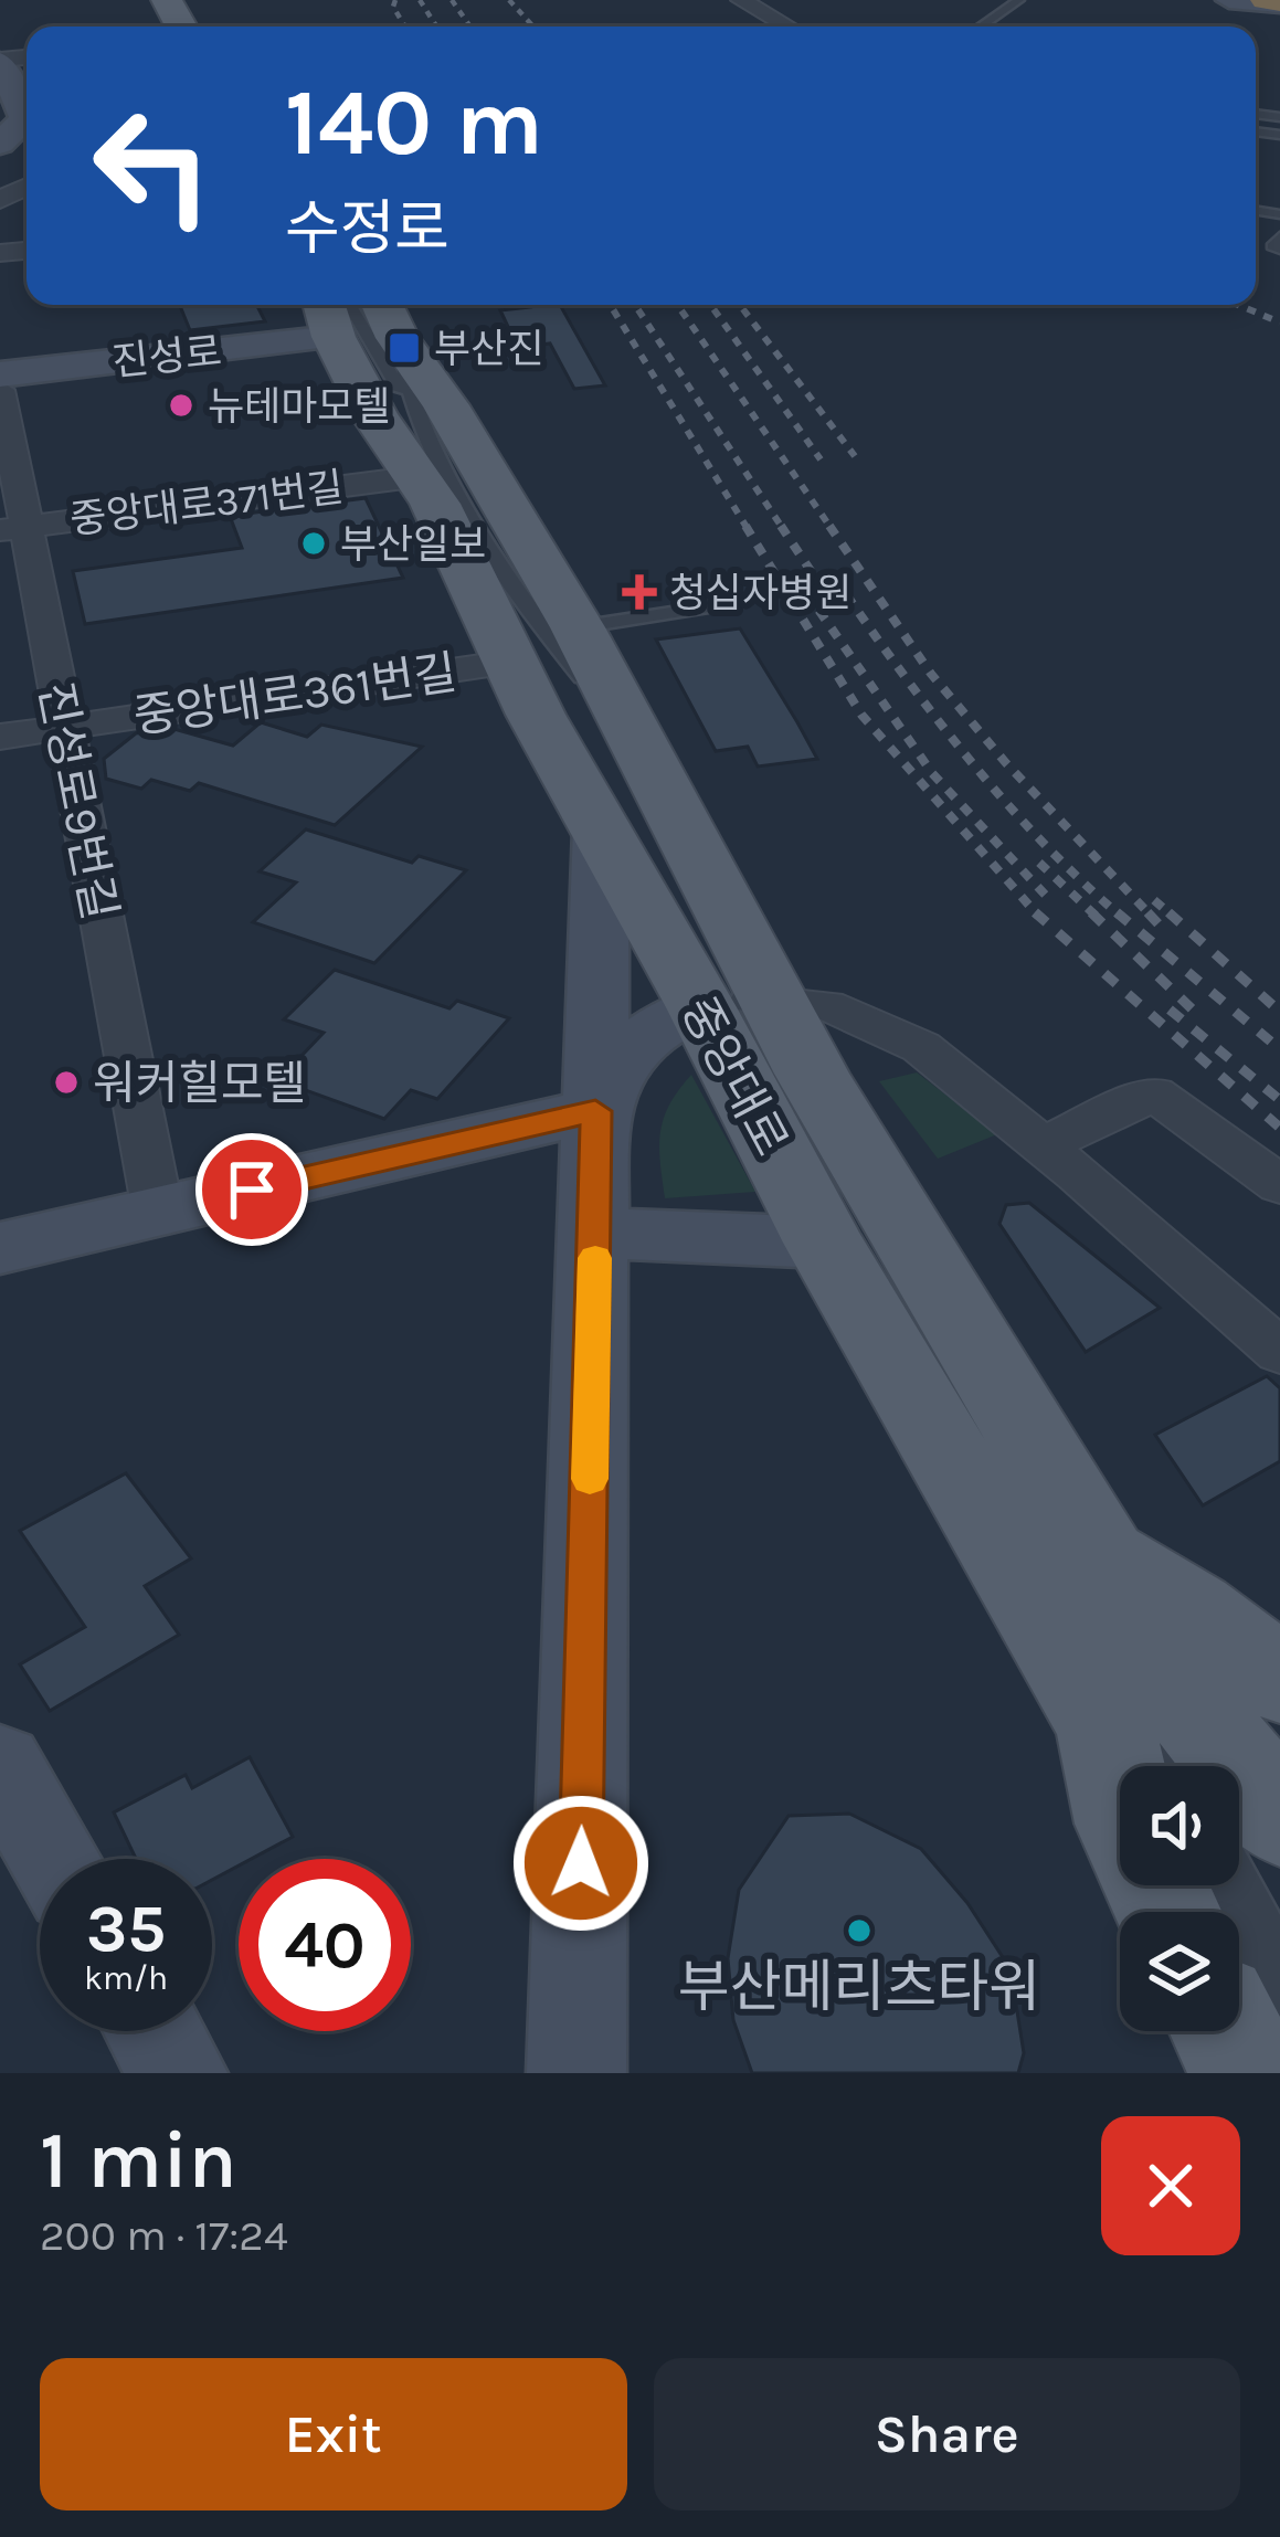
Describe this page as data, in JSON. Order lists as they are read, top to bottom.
{
  "streets": {
    "main road": ["중앙대로"],
    "street": [
      "진성로",
      "중앙대로371번길",
      "중앙대로361번길",
      "진성로9번길"
    ]
  },
  "crossings": [
    ["진성로", "중앙대로"],
    ["중앙대로371번길", "진성로9번길"],
    ["중앙대로371번길", "중앙대로"],
    ["중앙대로361번길", "진성로9번길"],
    ["중앙대로361번길", "중앙대로"]
  ],
  "places": {
    "transit": ["부산진"],
    "other": [
      "뉴테마모텔",
      "부산일보",
      "워커힐모텔",
      "부산메리츠타워"
    ],
    "health": ["청십자병원"]
  },
  "page": {
    "turn": ["140 m", "수정로"],
    "speed": "35 km/h",
    "limit": "40",
    "heading": ["1 min", "200 m · 17:24"],
    "buttons": ["Exit", "Share"]
  }
}
